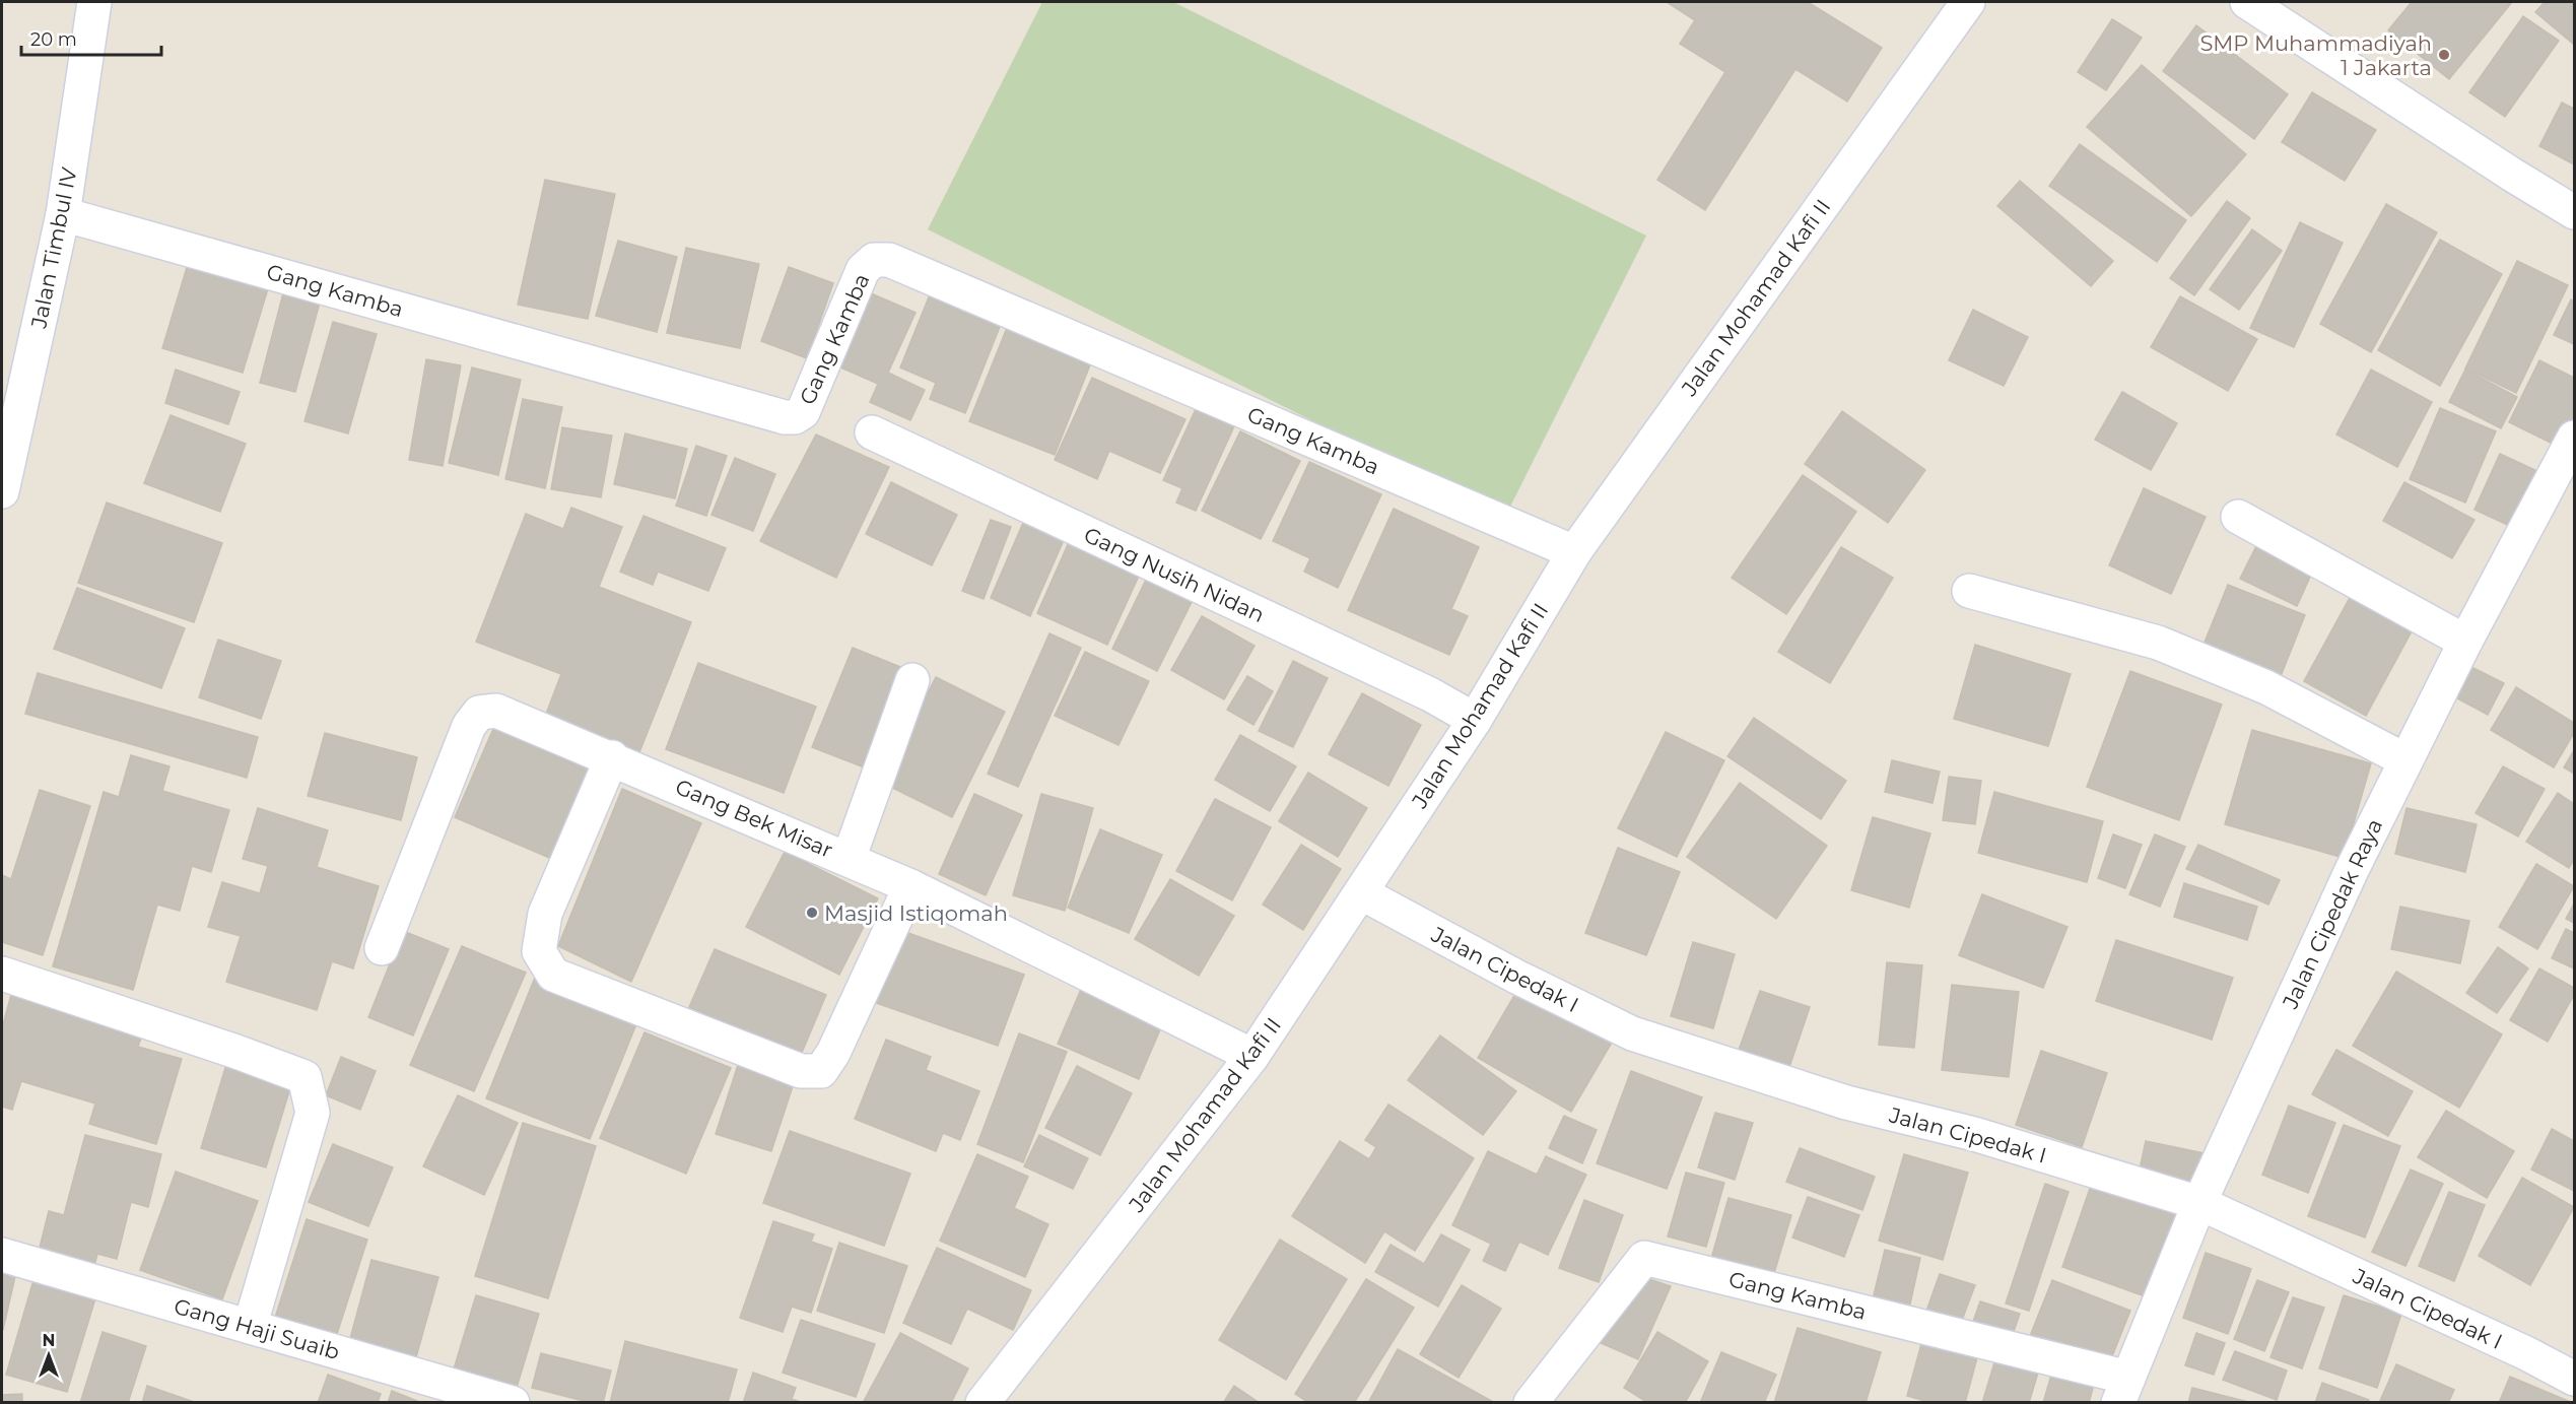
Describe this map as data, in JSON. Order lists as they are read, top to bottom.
{
  "streets": {
    "street": [
      "Jalan Timbul IV",
      "Gang Kamba",
      "Jalan Mohamad Kafi II",
      "Gang Nusih Nidan",
      "Gang Bek Misar",
      "Jalan Cipedak Raya",
      "Jalan Cipedak I",
      "Gang Haji Suaib"
    ]
  },
  "crossings": [
    ["Jalan Timbul IV", "Gang Kamba"],
    ["Gang Kamba", "Jalan Mohamad Kafi II"],
    ["Gang Kamba", "Jalan Cipedak Raya"],
    ["Jalan Mohamad Kafi II", "Gang Nusih Nidan"],
    ["Jalan Mohamad Kafi II", "Gang Bek Misar"],
    ["Jalan Mohamad Kafi II", "Jalan Cipedak I"],
    ["Jalan Cipedak Raya", "Jalan Cipedak I"]
  ],
  "places": ["SMP Muhammadiyah 1 Jakarta", "Masjid Istiqomah"],
  "scale_bar": "20 m",
  "north": "top"
}
